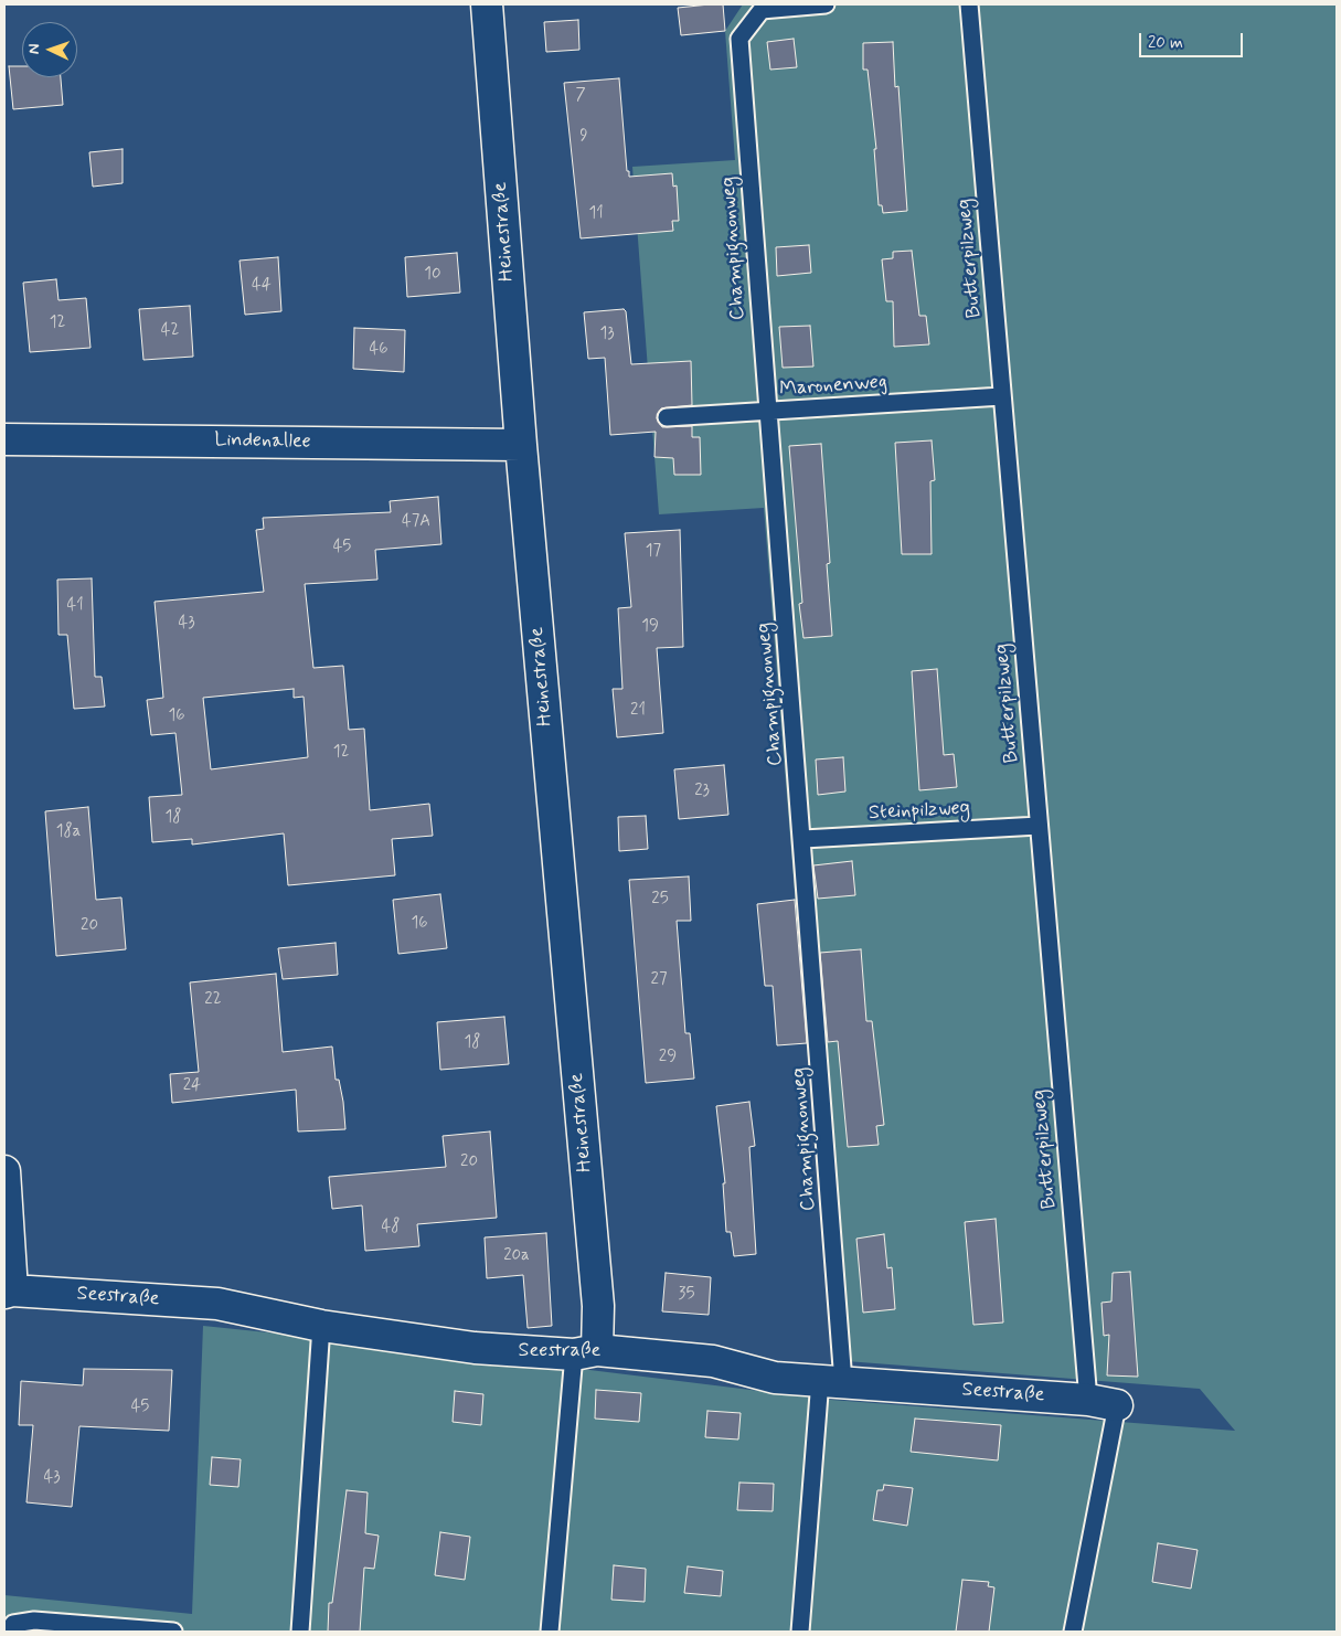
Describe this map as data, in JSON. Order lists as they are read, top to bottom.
{
  "streets": {
    "street": ["Heinestraße", "Lindenallee", "Seestraße"],
    "lane": [
      "Champignonweg",
      "Butterpilzweg",
      "Maronenweg",
      "Steinpilzweg"
    ]
  },
  "crossings": [
    ["Heinestraße", "Lindenallee"],
    ["Heinestraße", "Seestraße"],
    ["Champignonweg", "Maronenweg"],
    ["Champignonweg", "Steinpilzweg"],
    ["Champignonweg", "Seestraße"],
    ["Butterpilzweg", "Maronenweg"],
    ["Butterpilzweg", "Steinpilzweg"],
    ["Butterpilzweg", "Seestraße"]
  ],
  "house_numbers": [
    "7",
    "9",
    "11",
    "10",
    "44",
    "12",
    "42",
    "13",
    "46",
    "47A",
    "45",
    "17",
    "41",
    "43",
    "19",
    "21",
    "16",
    "12",
    "23",
    "18",
    "18a",
    "25",
    "16",
    "20",
    "27",
    "22",
    "18",
    "29",
    "24",
    "20",
    "48",
    "20a",
    "35",
    "45",
    "43"
  ],
  "scale_bar": "20 m",
  "north": "left"
}
